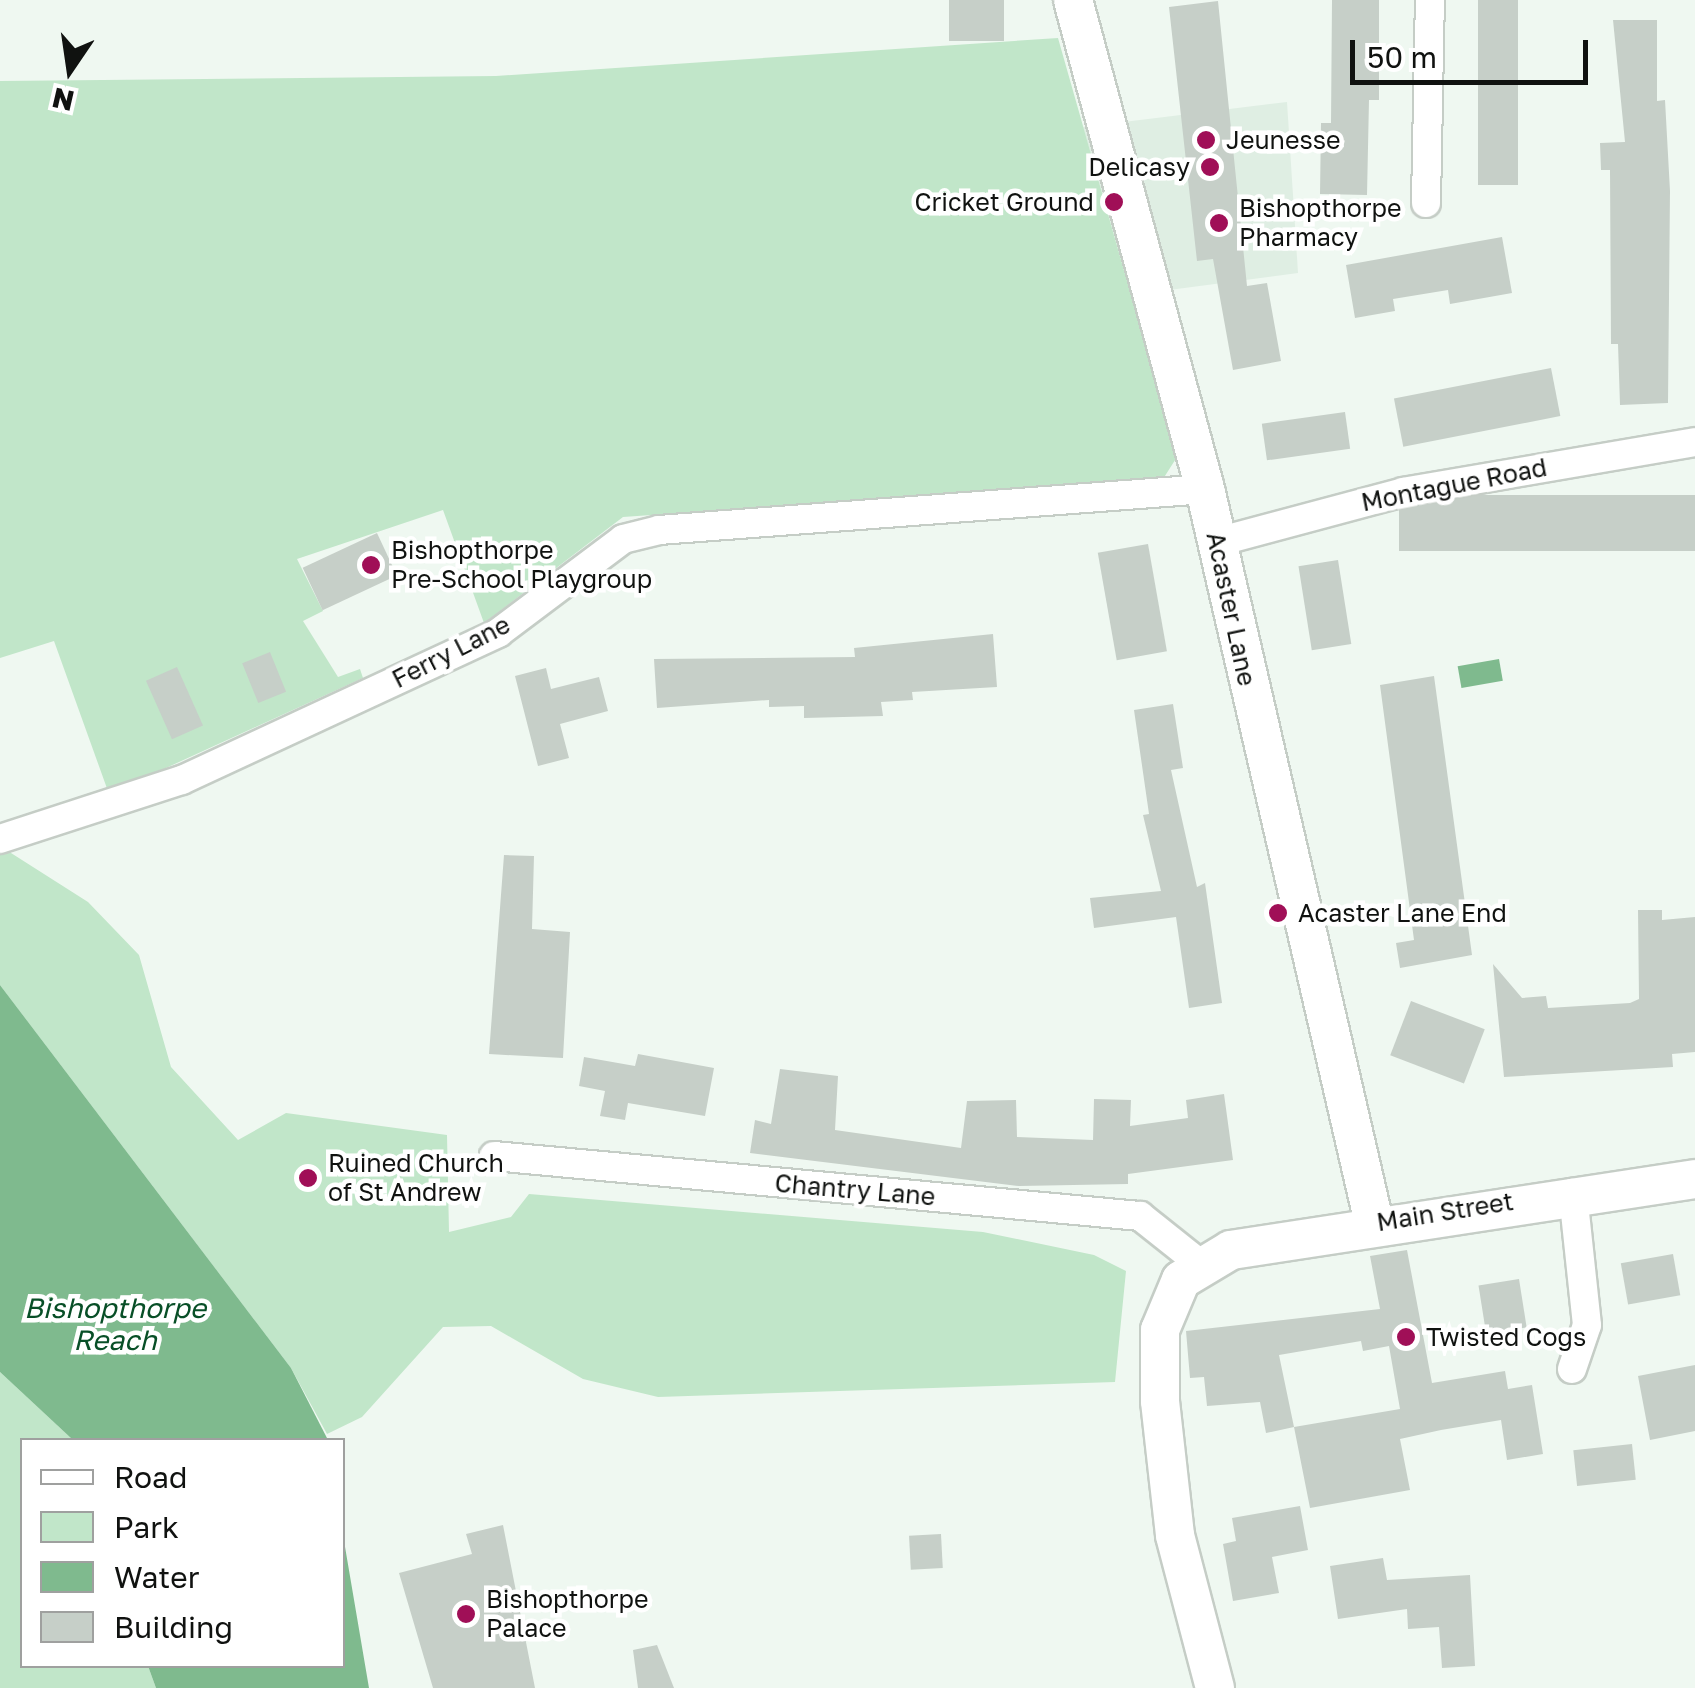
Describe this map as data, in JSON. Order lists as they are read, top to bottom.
{
  "streets": {
    "street": [
      "Montague Road",
      "Acaster Lane",
      "Ferry Lane",
      "Chantry Lane",
      "Main Street"
    ]
  },
  "crossings": [
    ["Montague Road", "Acaster Lane"],
    ["Acaster Lane", "Ferry Lane"],
    ["Acaster Lane", "Main Street"],
    ["Chantry Lane", "Main Street"]
  ],
  "water": ["Bishopthorpe Reach"],
  "places": [
    "Jeunesse",
    "Delicasy",
    "Cricket Ground",
    "Bishopthorpe Pharmacy",
    "Bishopthorpe Pre-School Playgroup",
    "Acaster Lane End",
    "Ruined Church of St Andrew",
    "Twisted Cogs",
    "Bishopthorpe Palace"
  ],
  "legend": [
    "Road",
    "Park",
    "Water",
    "Building"
  ],
  "scale_bar": "50 m",
  "north": "bottom"
}
